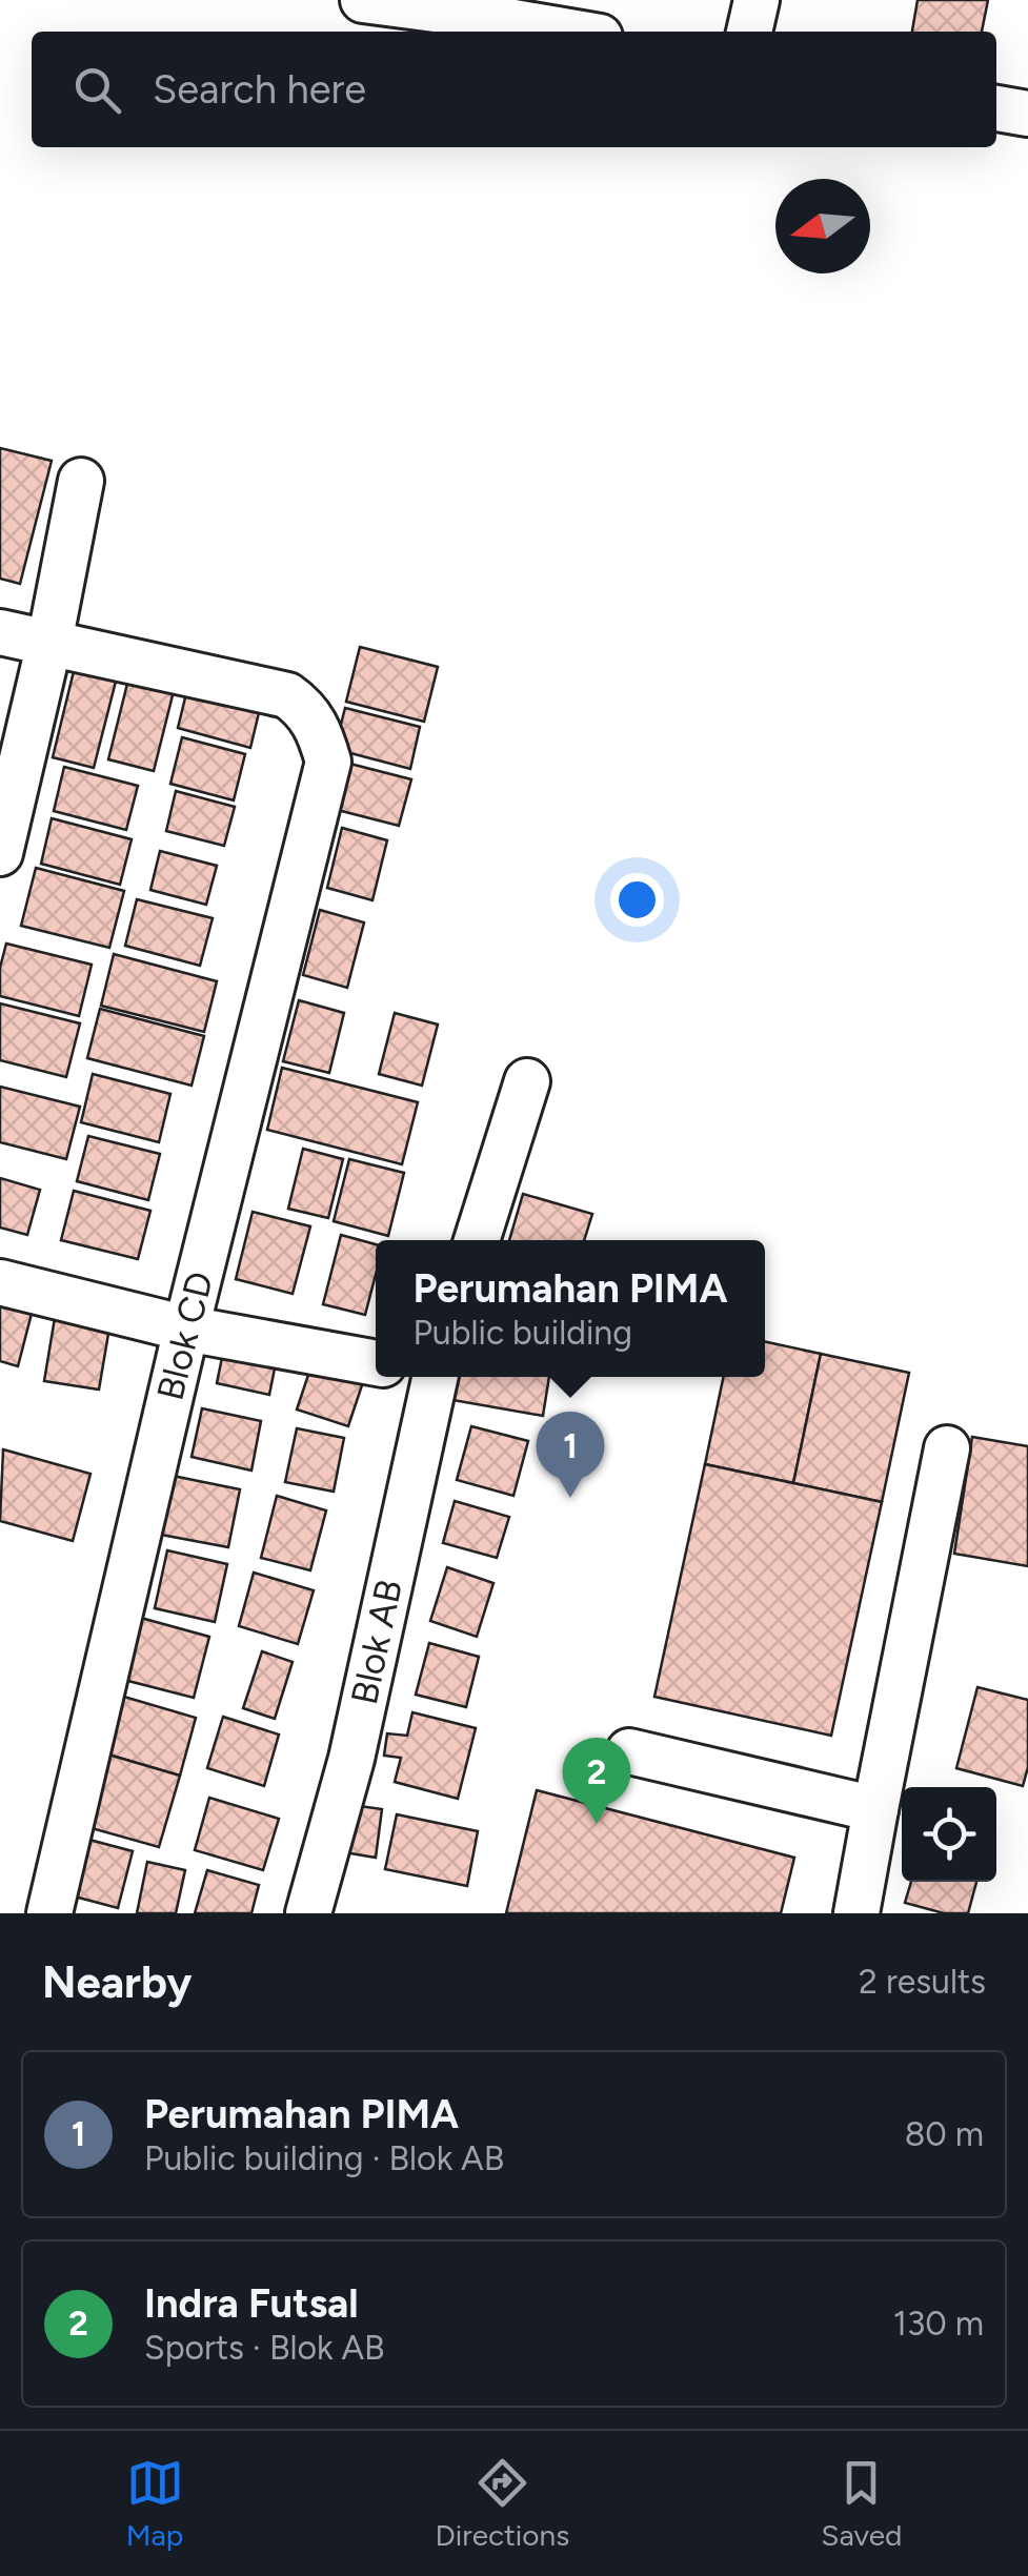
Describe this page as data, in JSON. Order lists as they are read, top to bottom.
{
  "streets": {
    "street": ["Blok CD", "Blok AB"]
  },
  "north": "left",
  "page": {
    "search": "Search here",
    "popup": ["Perumahan PIMA", "Public building"],
    "pins": ["1", "2"],
    "heading": ["Nearby", "2 results"],
    "list": [
      {
        "mark": "1",
        "name": "Perumahan PIMA",
        "note": "Public building · Blok AB",
        "value": "80 m"
      },
      {
        "mark": "2",
        "name": "Indra Futsal",
        "note": "Sports · Blok AB",
        "value": "130 m"
      }
    ],
    "nav": ["Map", "Directions", "Saved"]
  }
}
